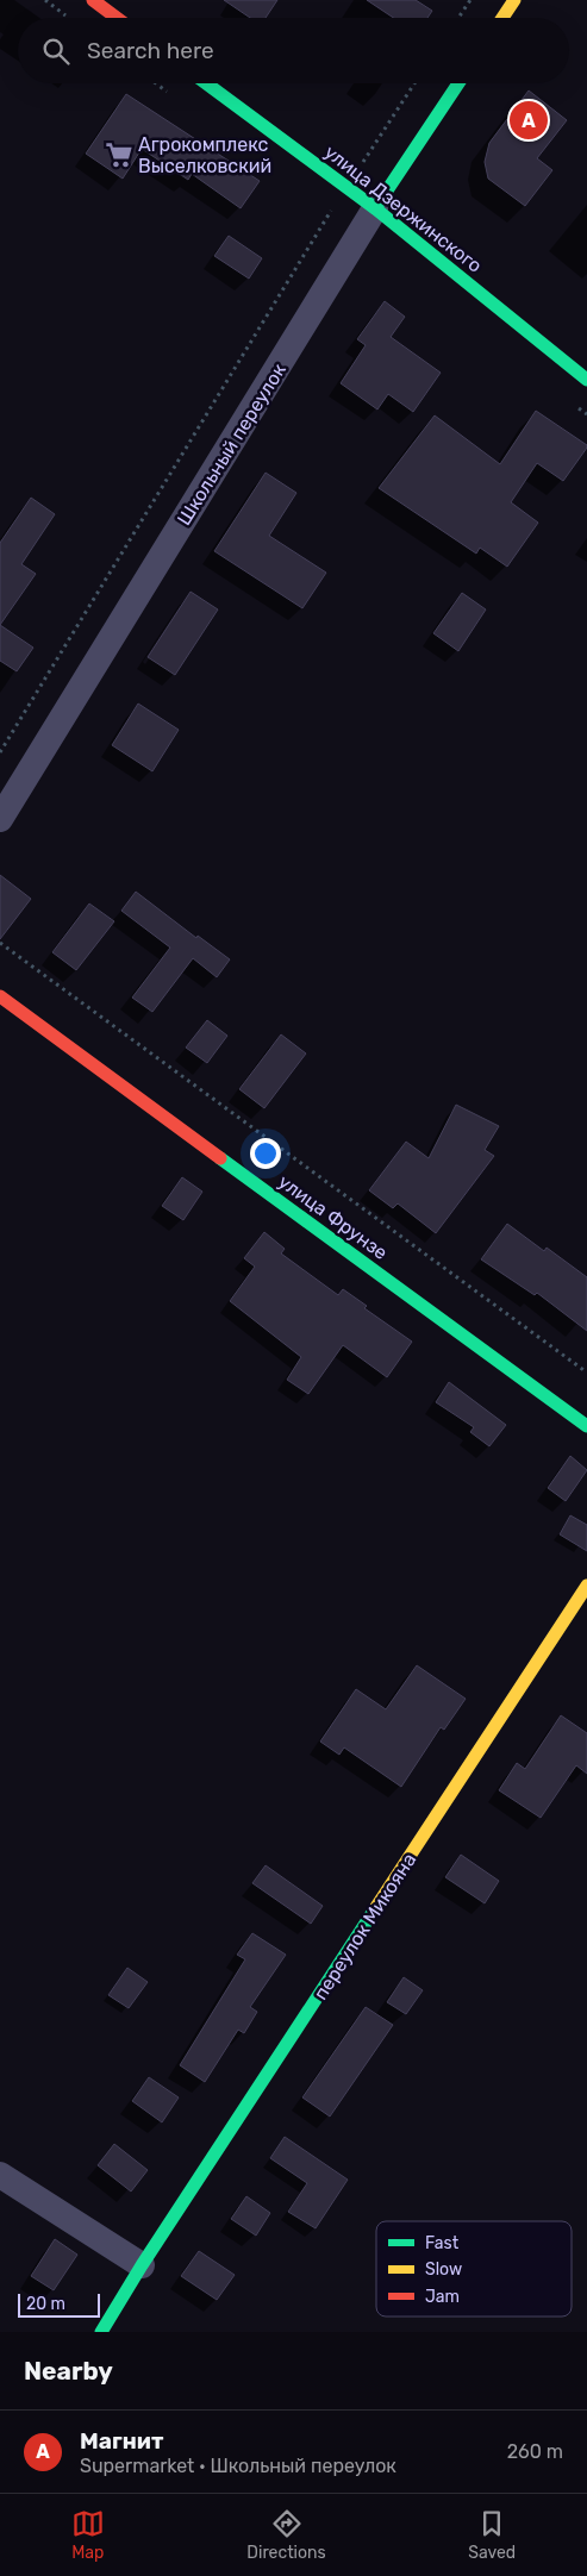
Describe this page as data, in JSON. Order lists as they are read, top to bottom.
{
  "streets": {
    "street": [
      "улица Дзержинского",
      "Школьный переулок",
      "улица Фрунзе",
      "переулок Микояна"
    ]
  },
  "crossings": [
    ["улица Дзержинского", "Школьный переулок"]
  ],
  "places": {
    "supermarket": ["Агрокомплекс Выселковский"]
  },
  "legend": ["Fast", "Slow", "Jam"],
  "scale_bar": "20 m",
  "page": {
    "search": "Search here",
    "pins": "A",
    "scale": "20 m",
    "heading": "Nearby",
    "list": [
      {
        "mark": "A",
        "name": "Магнит",
        "note": "Supermarket · Школьный переулок",
        "value": "260 m"
      }
    ],
    "nav": ["Map", "Directions", "Saved"]
  }
}
